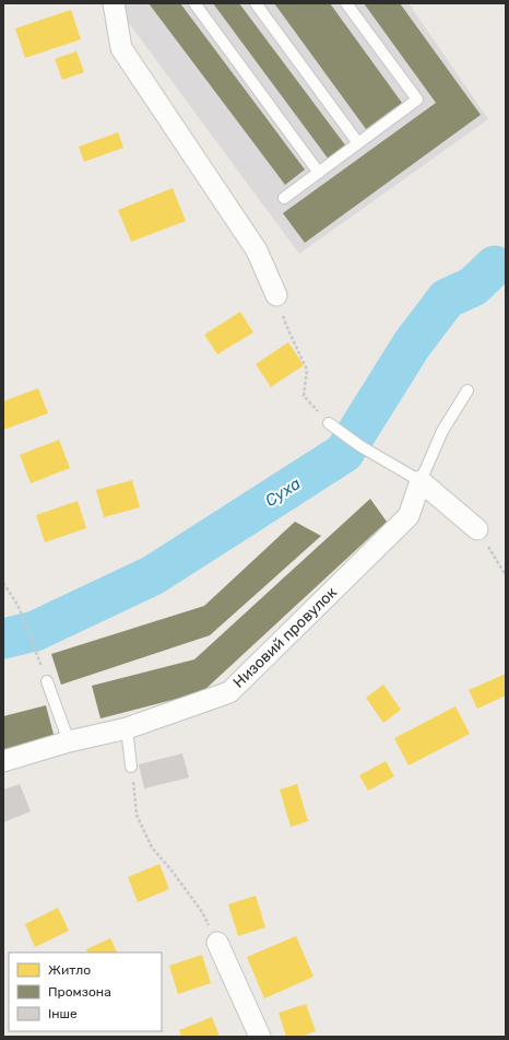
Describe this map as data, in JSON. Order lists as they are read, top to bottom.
{
  "streets": {
    "street": ["Низовий провулок"]
  },
  "water": ["Суха"],
  "legend": ["Житло", "Промзона", "Інше"]
}
